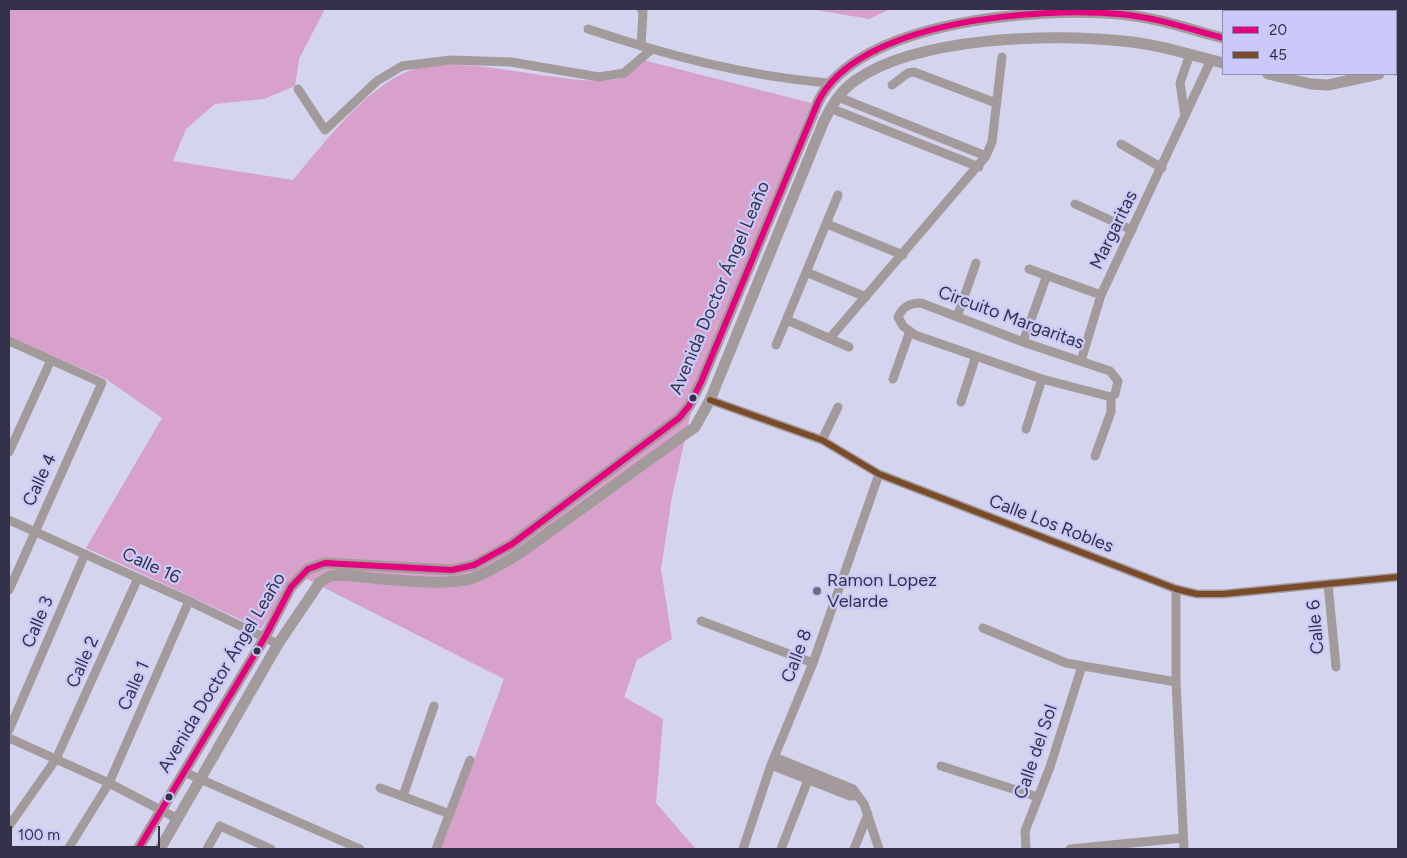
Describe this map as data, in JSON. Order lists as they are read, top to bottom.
{
  "streets": {
    "street": [
      "Margaritas",
      "Avenida Doctor Ángel Leaño",
      "Circuito Margaritas",
      "Calle 4",
      "Calle Los Robles",
      "Calle 16",
      "Calle 3",
      "Calle 6",
      "Calle 8",
      "Calle 2",
      "Calle 1",
      "Calle del Sol"
    ]
  },
  "crossings": [
    ["Margaritas", "Avenida Doctor Ángel Leaño"],
    ["Margaritas", "Circuito Margaritas"],
    ["Avenida Doctor Ángel Leaño", "Calle Los Robles"],
    ["Avenida Doctor Ángel Leaño", "Calle 16"],
    ["Calle 4", "Calle 16"],
    ["Calle Los Robles", "Calle 6"],
    ["Calle Los Robles", "Calle 8"],
    ["Calle 16", "Calle 3"],
    ["Calle 16", "Calle 2"],
    ["Calle 16", "Calle 1"]
  ],
  "places": ["Ramon Lopez Velarde"],
  "lines": ["transit line 20", "transit line 45"],
  "legend": ["20", "45"],
  "scale_bar": "100 m"
}
